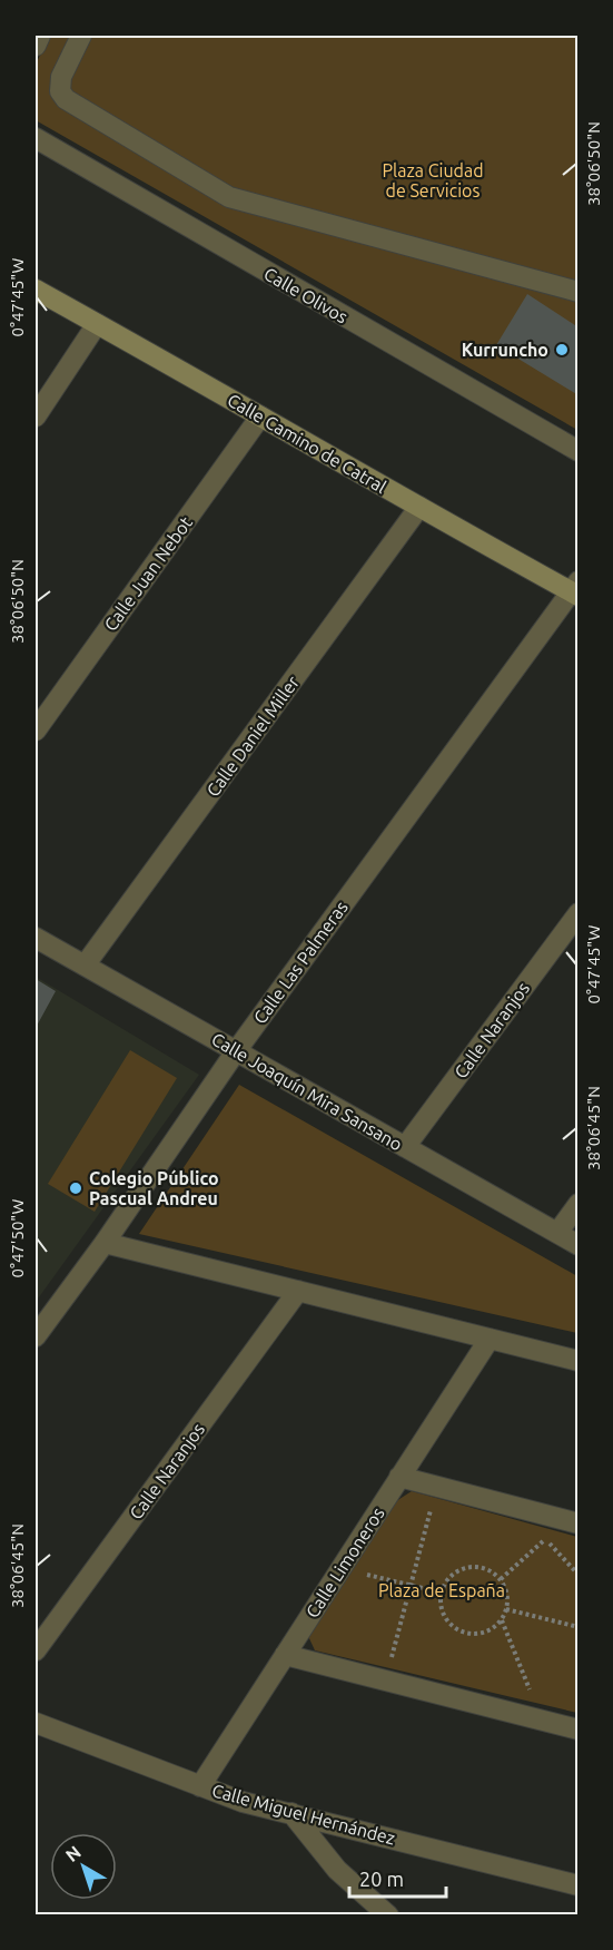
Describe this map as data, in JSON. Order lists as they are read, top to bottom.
{
  "streets": {
    "street": [
      "Calle Olivos",
      "Calle Camino de Catral",
      "Calle Juan Nebot",
      "Calle Daniel Miller",
      "Calle Las Palmeras",
      "Calle Naranjos",
      "Calle Joaquín Mira Sansano",
      "Calle Limoneros",
      "Calle Miguel Hernández"
    ]
  },
  "crossings": [
    ["Calle Camino de Catral", "Calle Juan Nebot"],
    ["Calle Camino de Catral", "Calle Daniel Miller"],
    ["Calle Camino de Catral", "Calle Las Palmeras"],
    ["Calle Daniel Miller", "Calle Joaquín Mira Sansano"],
    ["Calle Las Palmeras", "Calle Joaquín Mira Sansano"],
    ["Calle Naranjos", "Calle Joaquín Mira Sansano"],
    ["Calle Limoneros", "Calle Miguel Hernández"]
  ],
  "parks": ["Plaza Ciudad de Servicios", "Plaza de España"],
  "places": ["Kurruncho", "Colegio Público Pascual Andreu"],
  "scale_bar": "20 m",
  "north": "top left",
  "coordinates": [
    "38°06'50\"N",
    "0°47'45\"W",
    "38°06'45\"N",
    "0°47'50\"W"
  ]
}
